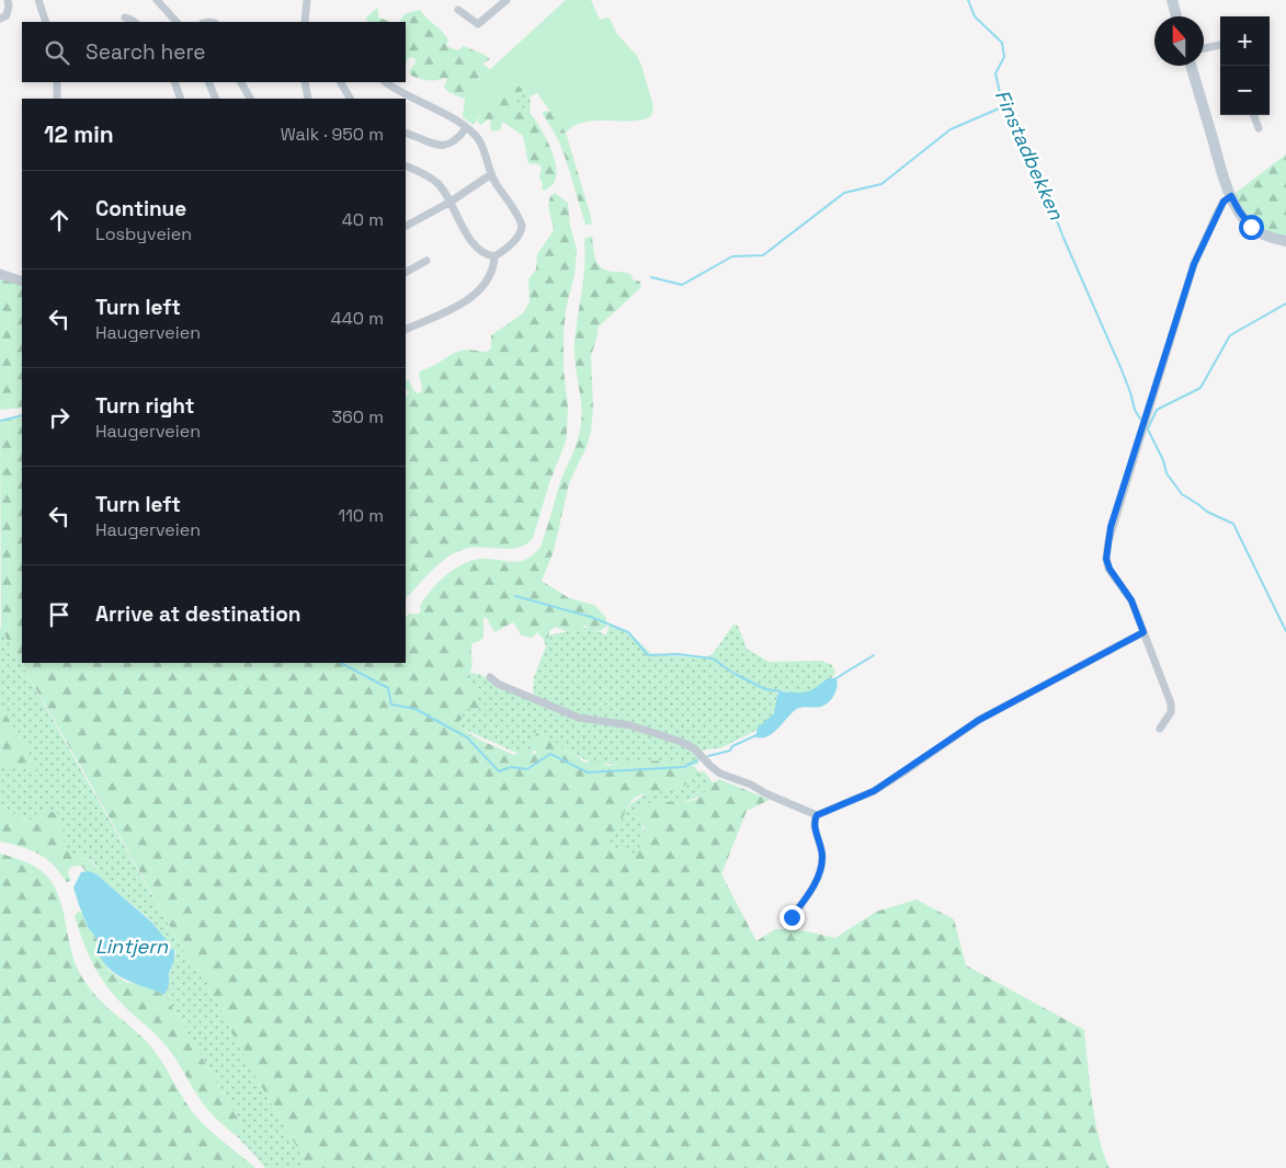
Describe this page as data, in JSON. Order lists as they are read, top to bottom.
{
  "water": ["Finstadbekken", "Lintjern"],
  "north": "top",
  "page": {
    "map_buttons": ["+", "−"],
    "search": "Search here",
    "heading": ["12 min", "Walk · 950 m"],
    "list": [
      ["Continue", "Losbyveien", "40 m"],
      ["Turn left", "Haugerveien", "440 m"],
      ["Turn right", "Haugerveien", "360 m"],
      ["Turn left", "Haugerveien", "110 m"],
      "Arrive at destination"
    ]
  }
}
